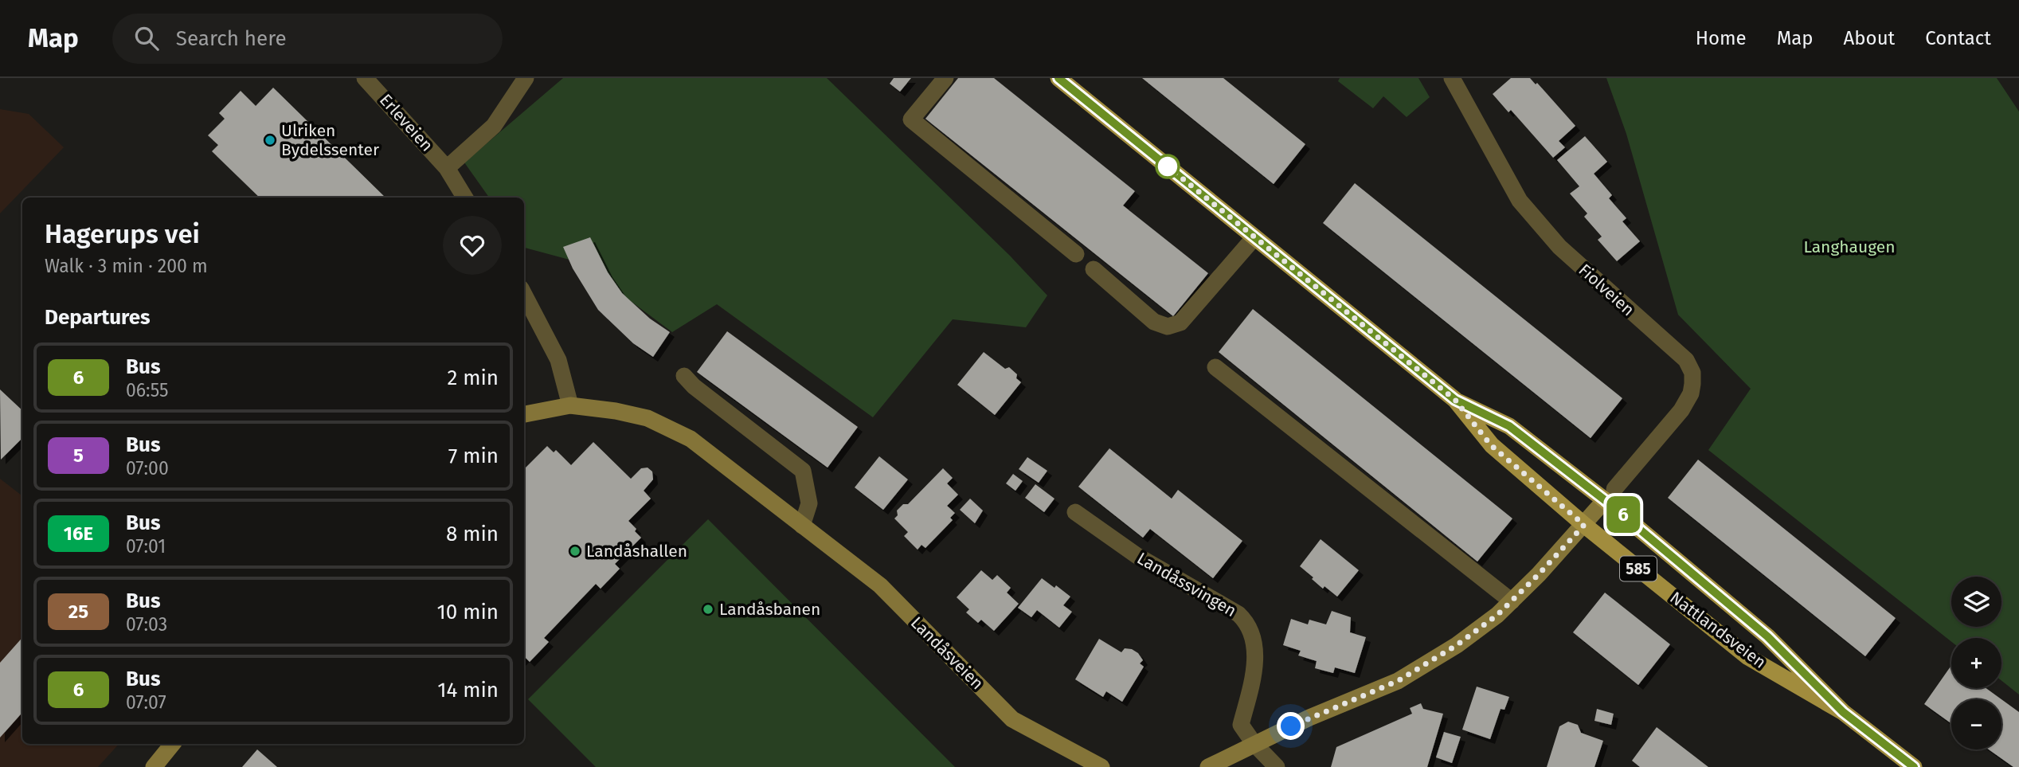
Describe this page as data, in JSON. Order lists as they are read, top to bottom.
{
  "streets": {
    "main road": ["585", "Nattlandsveien"],
    "street": [
      "Erleveien",
      "Fiolveien",
      "Landåssvingen",
      "Landåsveien"
    ]
  },
  "crossings": [
    ["Fiolveien", "Nattlandsveien"]
  ],
  "parks": ["Langhaugen"],
  "places": ["Ulriken Bydelssenter", "Landåshallen", "Landåsbanen"],
  "lines": ["bus line 6"],
  "page": {
    "header": "Map",
    "search": "Search here",
    "nav": [
      "Home",
      "Map",
      "About",
      "Contact"
    ],
    "on_map": "6",
    "heading": [
      ["Hagerups vei", "Walk · 3 min · 200 m"],
      "Departures"
    ],
    "list": [
      {
        "mark": "6",
        "name": "Bus",
        "note": "06:55",
        "value": "2 min"
      },
      {
        "mark": "5",
        "name": "Bus",
        "note": "07:00",
        "value": "7 min"
      },
      {
        "mark": "16E",
        "name": "Bus",
        "note": "07:01",
        "value": "8 min"
      },
      {
        "mark": "25",
        "name": "Bus",
        "note": "07:03",
        "value": "10 min"
      },
      {
        "mark": "6",
        "name": "Bus",
        "note": "07:07",
        "value": "14 min"
      }
    ],
    "map_buttons": ["+", "−"]
  }
}
